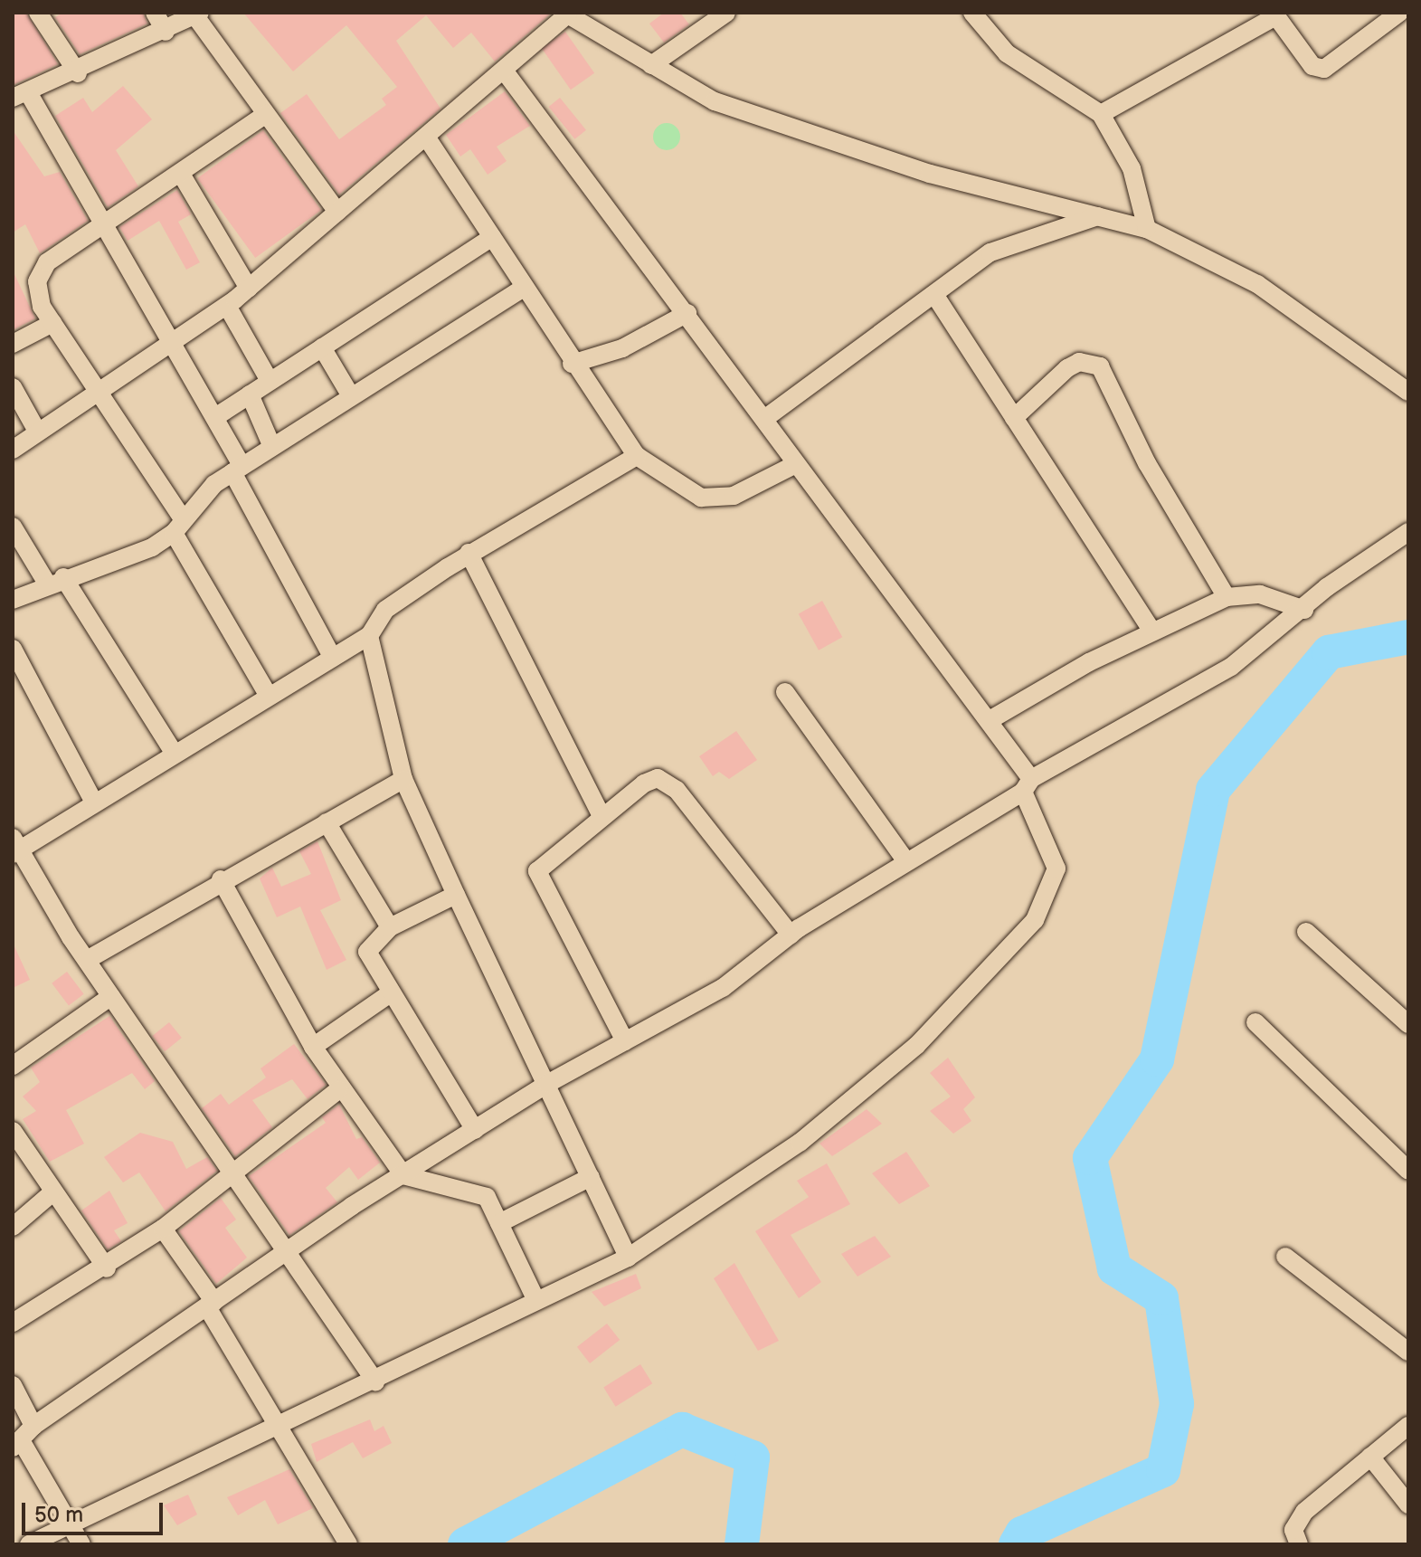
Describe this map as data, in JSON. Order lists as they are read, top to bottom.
{
  "scale_bar": "50 m"
}
